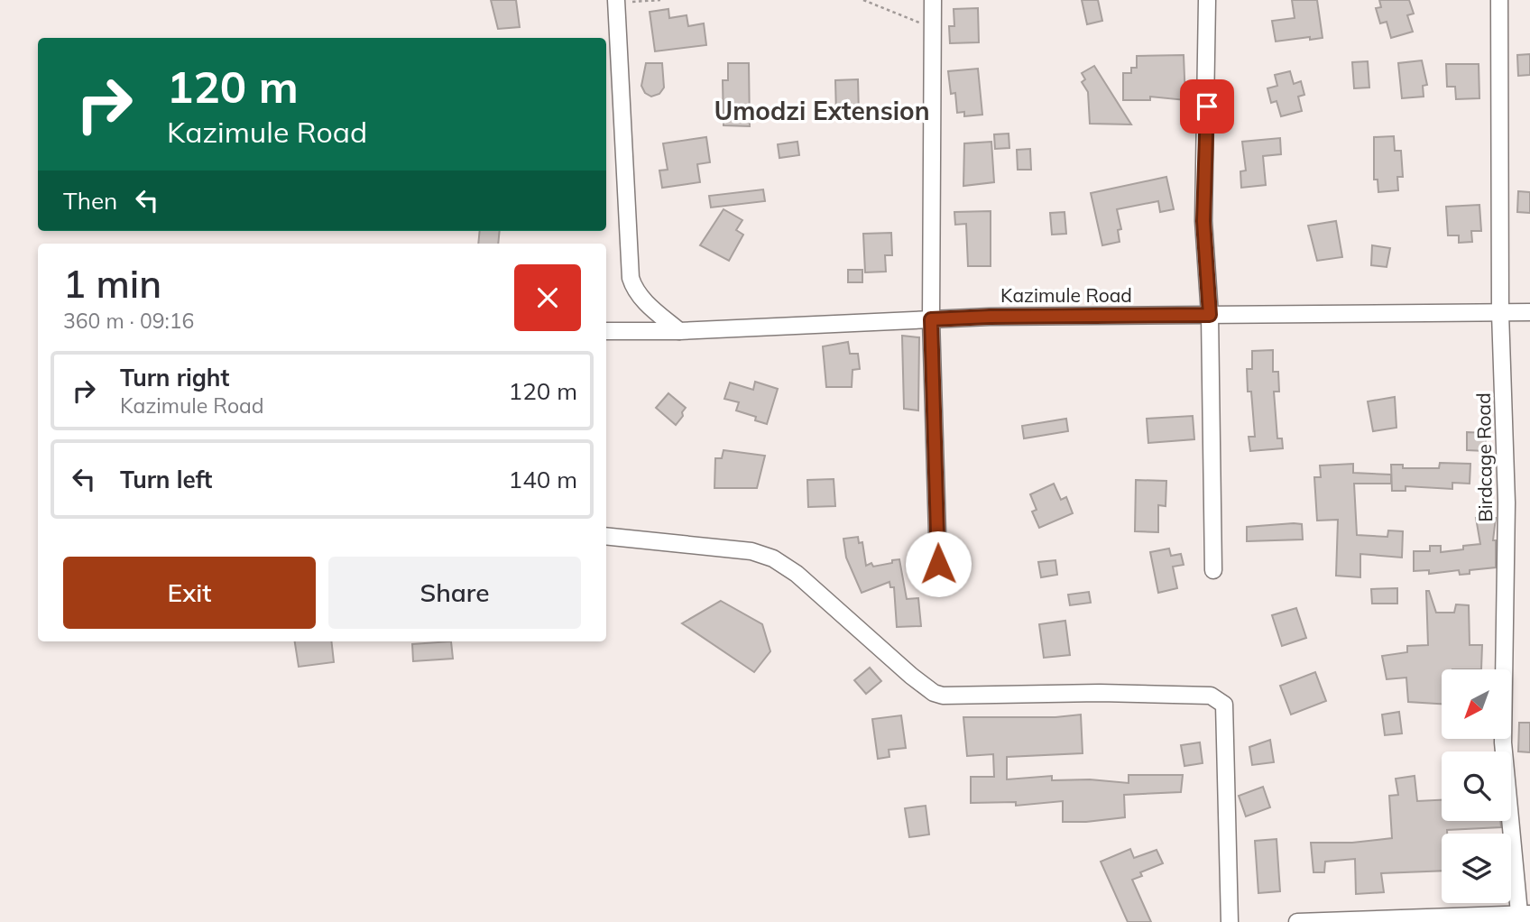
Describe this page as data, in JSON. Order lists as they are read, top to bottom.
{
  "streets": {
    "street": ["Kazimule Road", "Birdcage Road"]
  },
  "crossings": [
    ["Kazimule Road", "Birdcage Road"]
  ],
  "districts": ["Umodzi Extension"],
  "north": "bottom left",
  "page": {
    "turn": ["120 m", "Kazimule Road"],
    "then": "Then",
    "heading": ["1 min", "360 m · 09:16"],
    "list": [
      {
        "name": "Turn right",
        "note": "Kazimule Road",
        "value": "120 m"
      },
      {
        "name": "Turn left",
        "value": "140 m"
      }
    ],
    "buttons": ["Exit", "Share"]
  }
}
